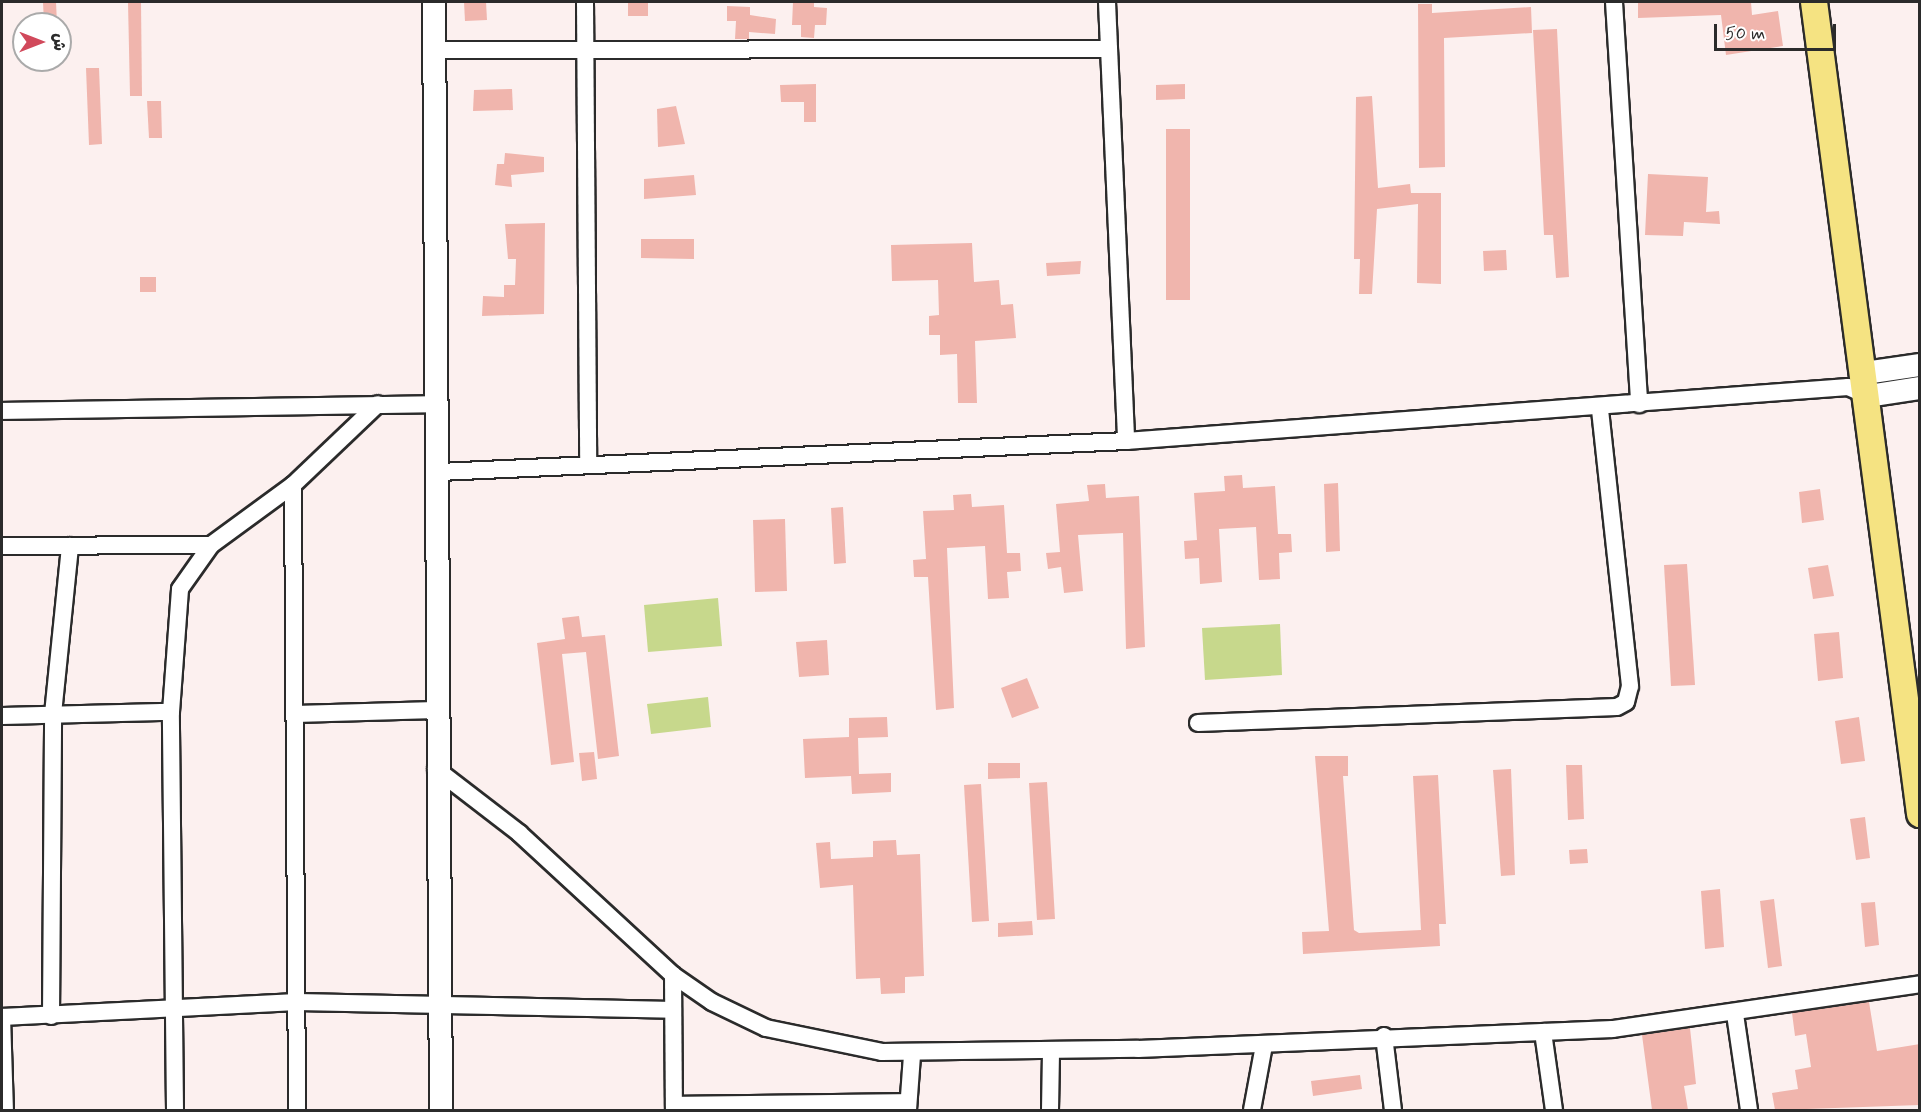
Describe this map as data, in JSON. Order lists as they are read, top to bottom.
{
  "scale_bar": "50 m",
  "north": "right"
}
